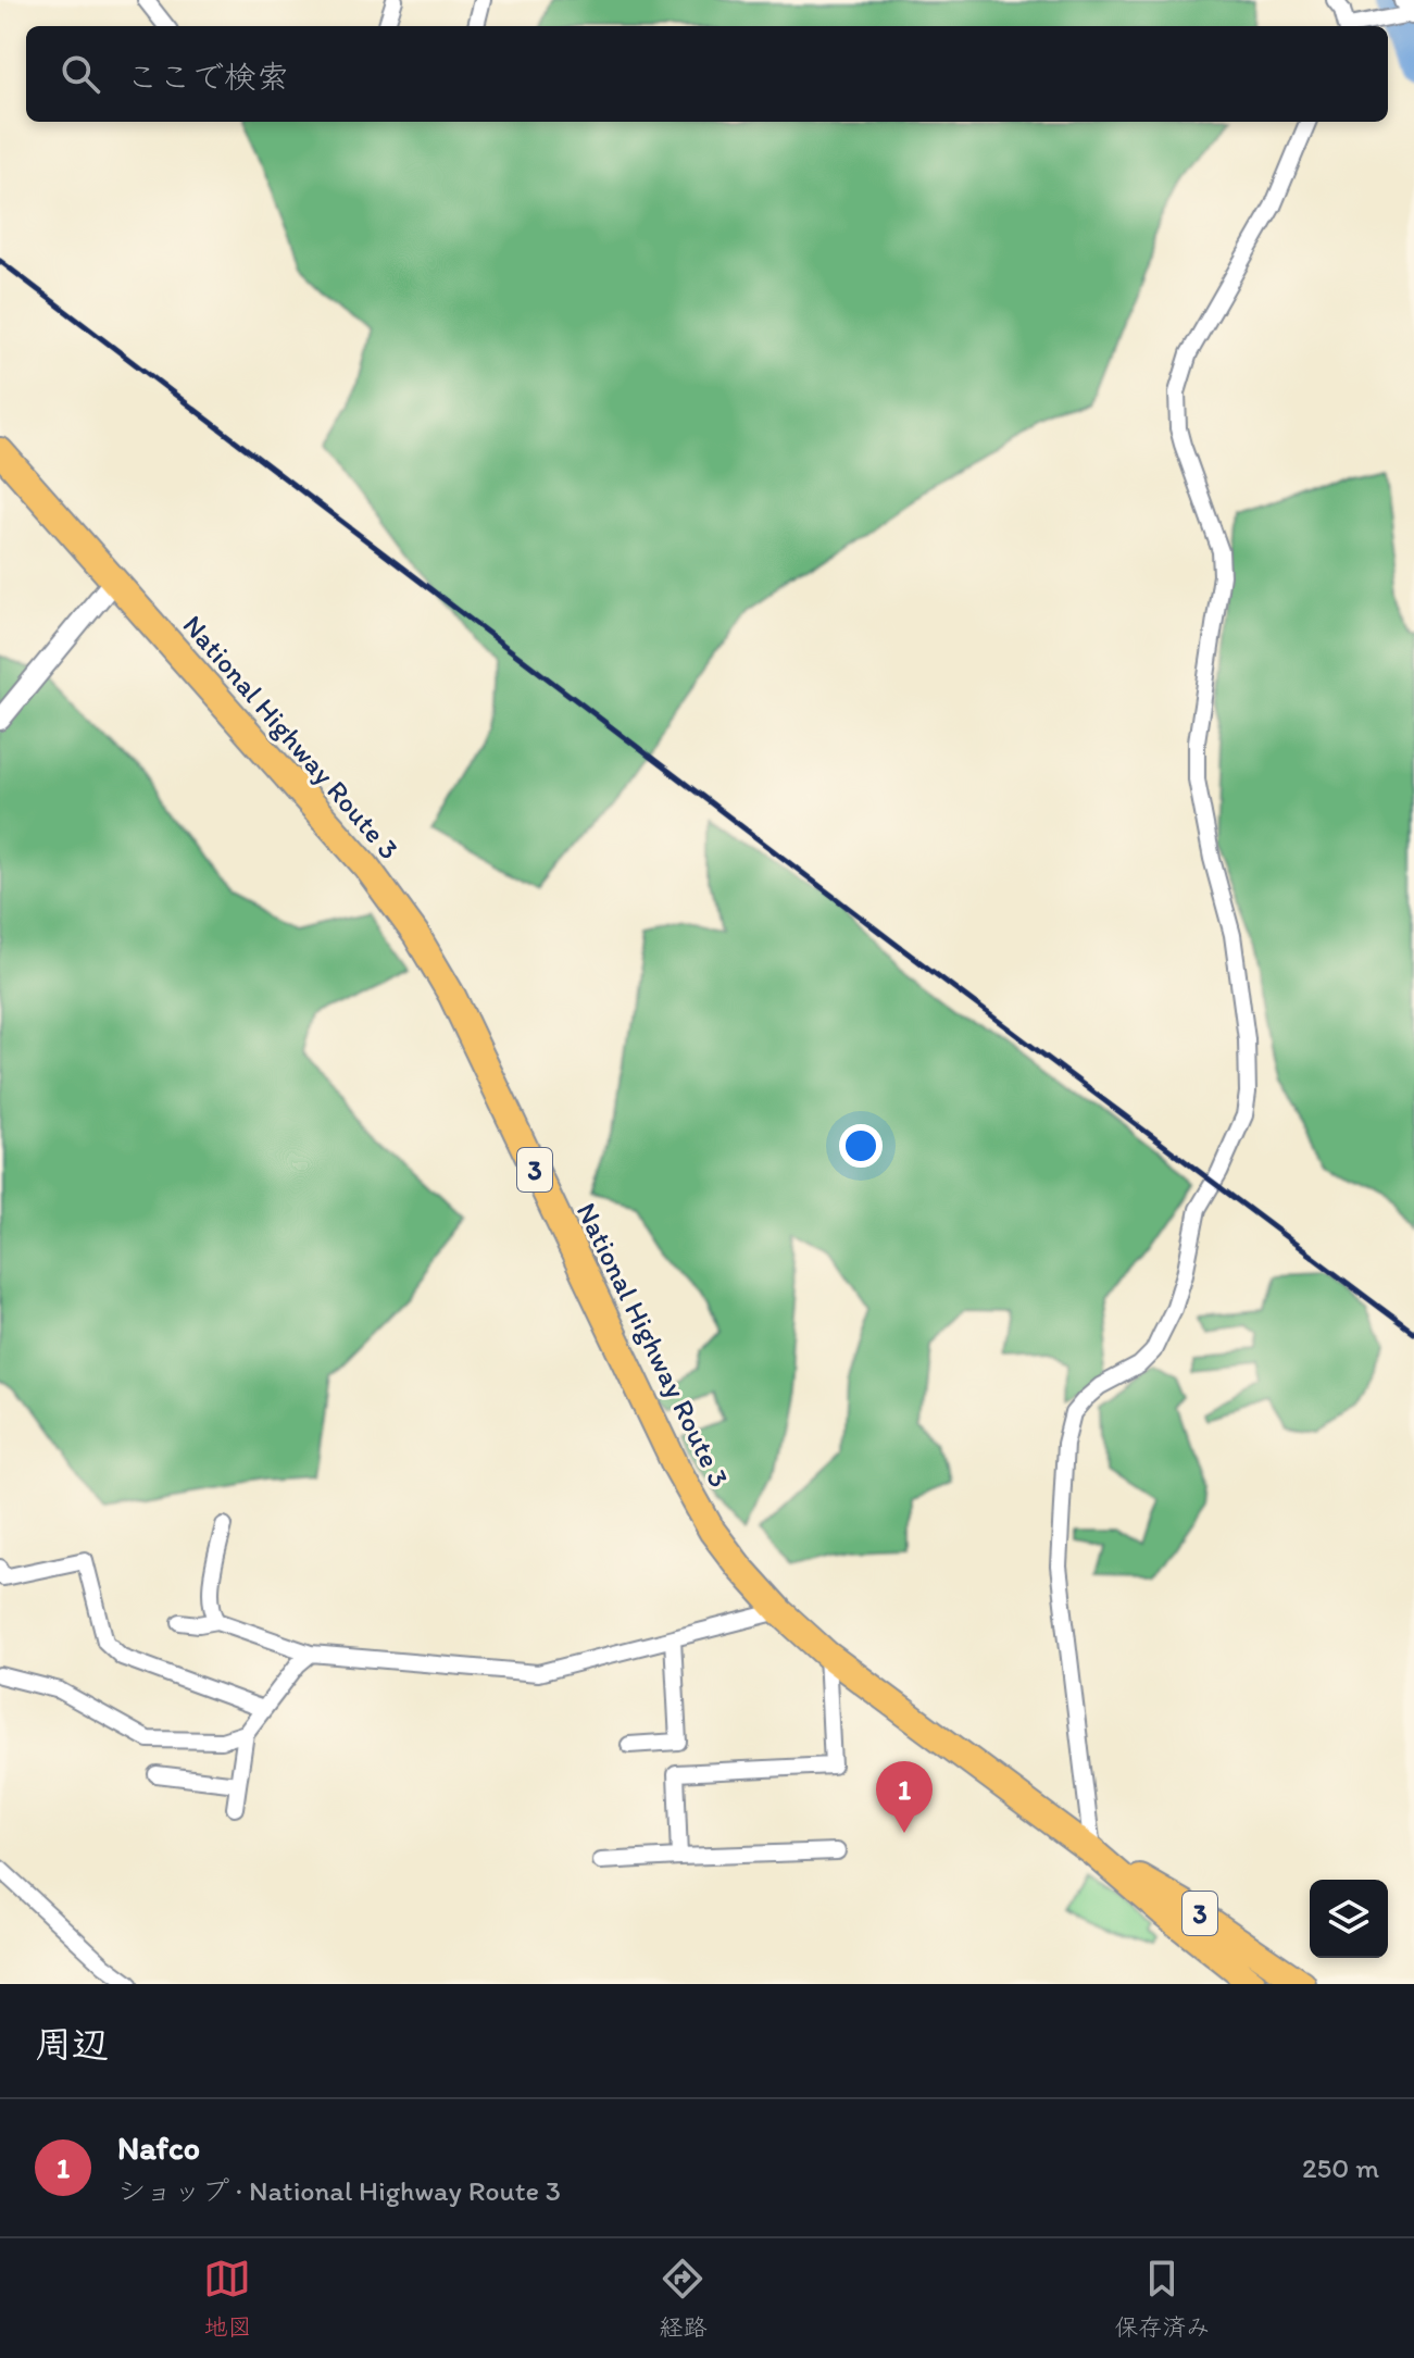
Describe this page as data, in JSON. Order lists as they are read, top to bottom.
{
  "streets": {
    "highway": ["National Highway Route 3", "3"]
  },
  "page": {
    "search": "ここで検索",
    "pins": "1",
    "heading": "周辺",
    "list": [
      {
        "mark": "1",
        "name": "Nafco",
        "note": "ショップ · National Highway Route 3",
        "value": "250 m"
      }
    ],
    "nav": ["地図", "経路", "保存済み"]
  }
}
